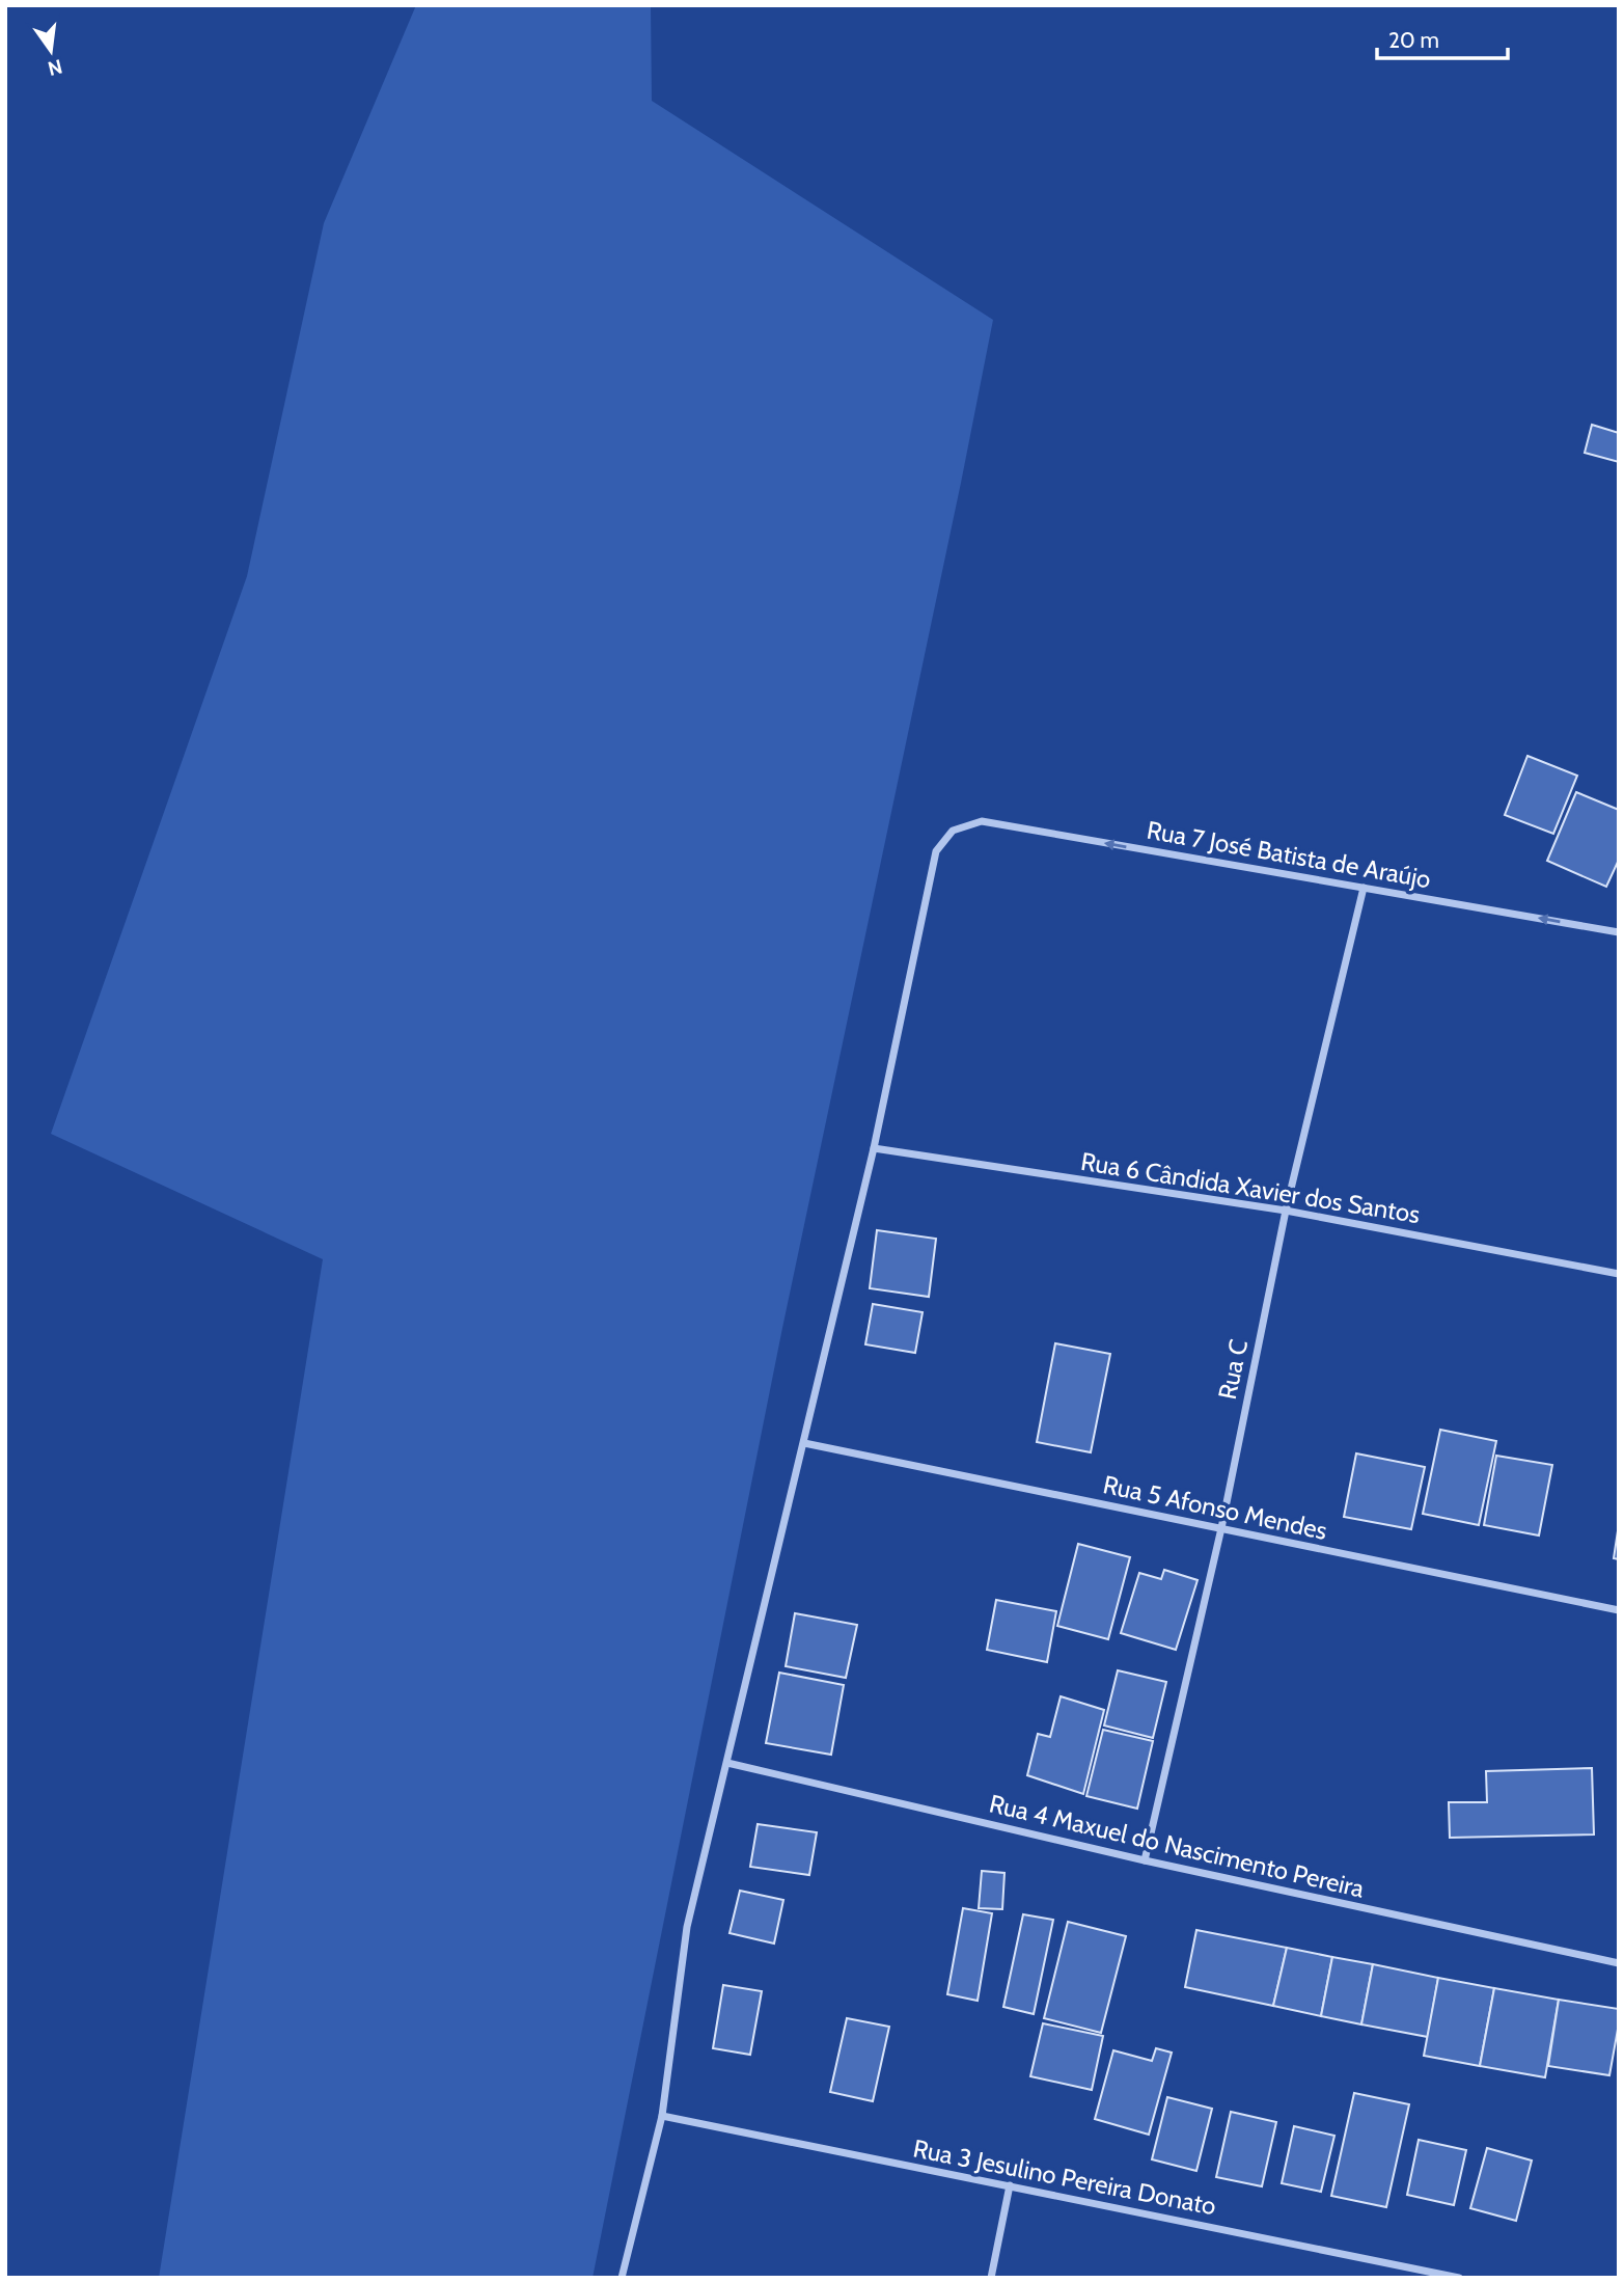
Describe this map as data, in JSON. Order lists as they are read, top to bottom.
{
  "streets": {
    "street": [
      "Rua 7 José Batista de Araújo",
      "Rua 6 Cândida Xavier dos Santos",
      "Rua C",
      "Rua 5 Afonso Mendes",
      "Rua 4 Maxuel do Nascimento Pereira",
      "Rua 3 Jesulino Pereira Donato"
    ]
  },
  "crossings": [
    ["Rua 7 José Batista de Araújo", "Rua 6 Cândida Xavier dos Santos"],
    ["Rua 7 José Batista de Araújo", "Rua C"],
    ["Rua 6 Cândida Xavier dos Santos", "Rua C"],
    ["Rua C", "Rua 5 Afonso Mendes"],
    ["Rua C", "Rua 4 Maxuel do Nascimento Pereira"]
  ],
  "scale_bar": "20 m",
  "north": "bottom"
}
